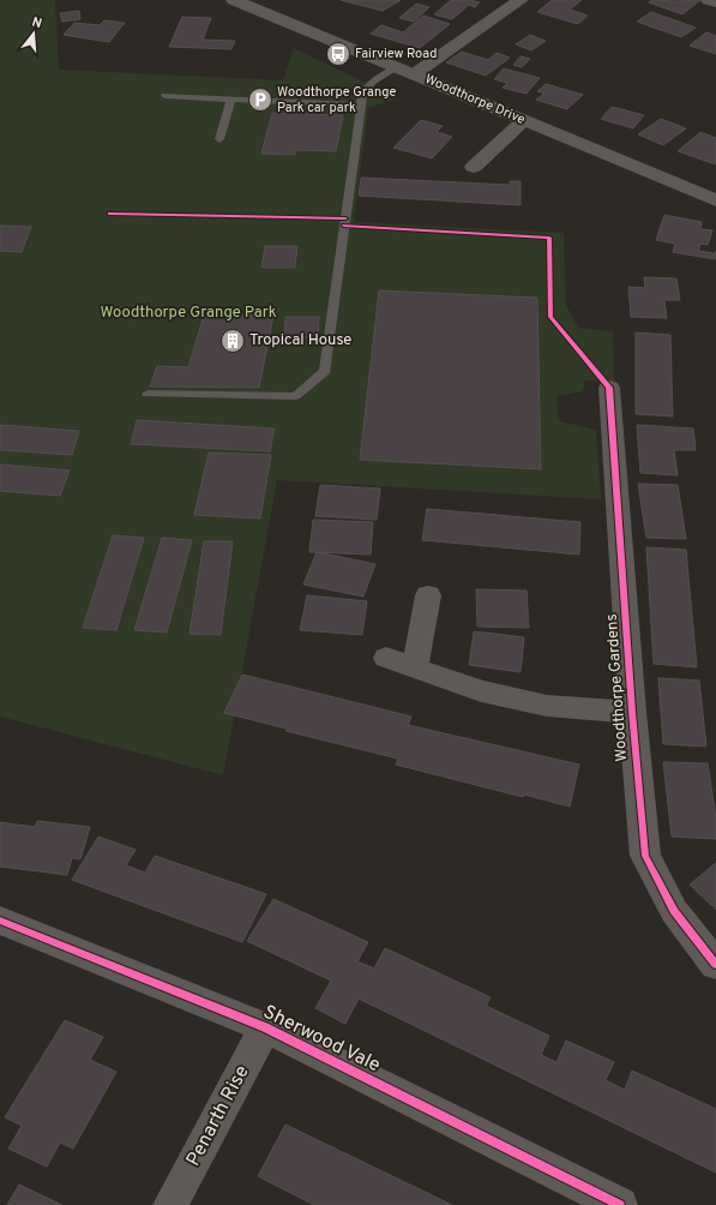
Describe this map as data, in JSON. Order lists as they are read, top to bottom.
{
  "streets": {
    "street": [
      "Woodthorpe Drive",
      "Woodthorpe Gardens",
      "Sherwood Vale",
      "Penarth Rise"
    ]
  },
  "crossings": [
    ["Sherwood Vale", "Penarth Rise"]
  ],
  "parks": ["Woodthorpe Grange Park"],
  "places": {
    "bus stop": ["Fairview Road"],
    "parking": ["Woodthorpe Grange Park car park"],
    "building": ["Tropical House"]
  },
  "north": "top"
}
